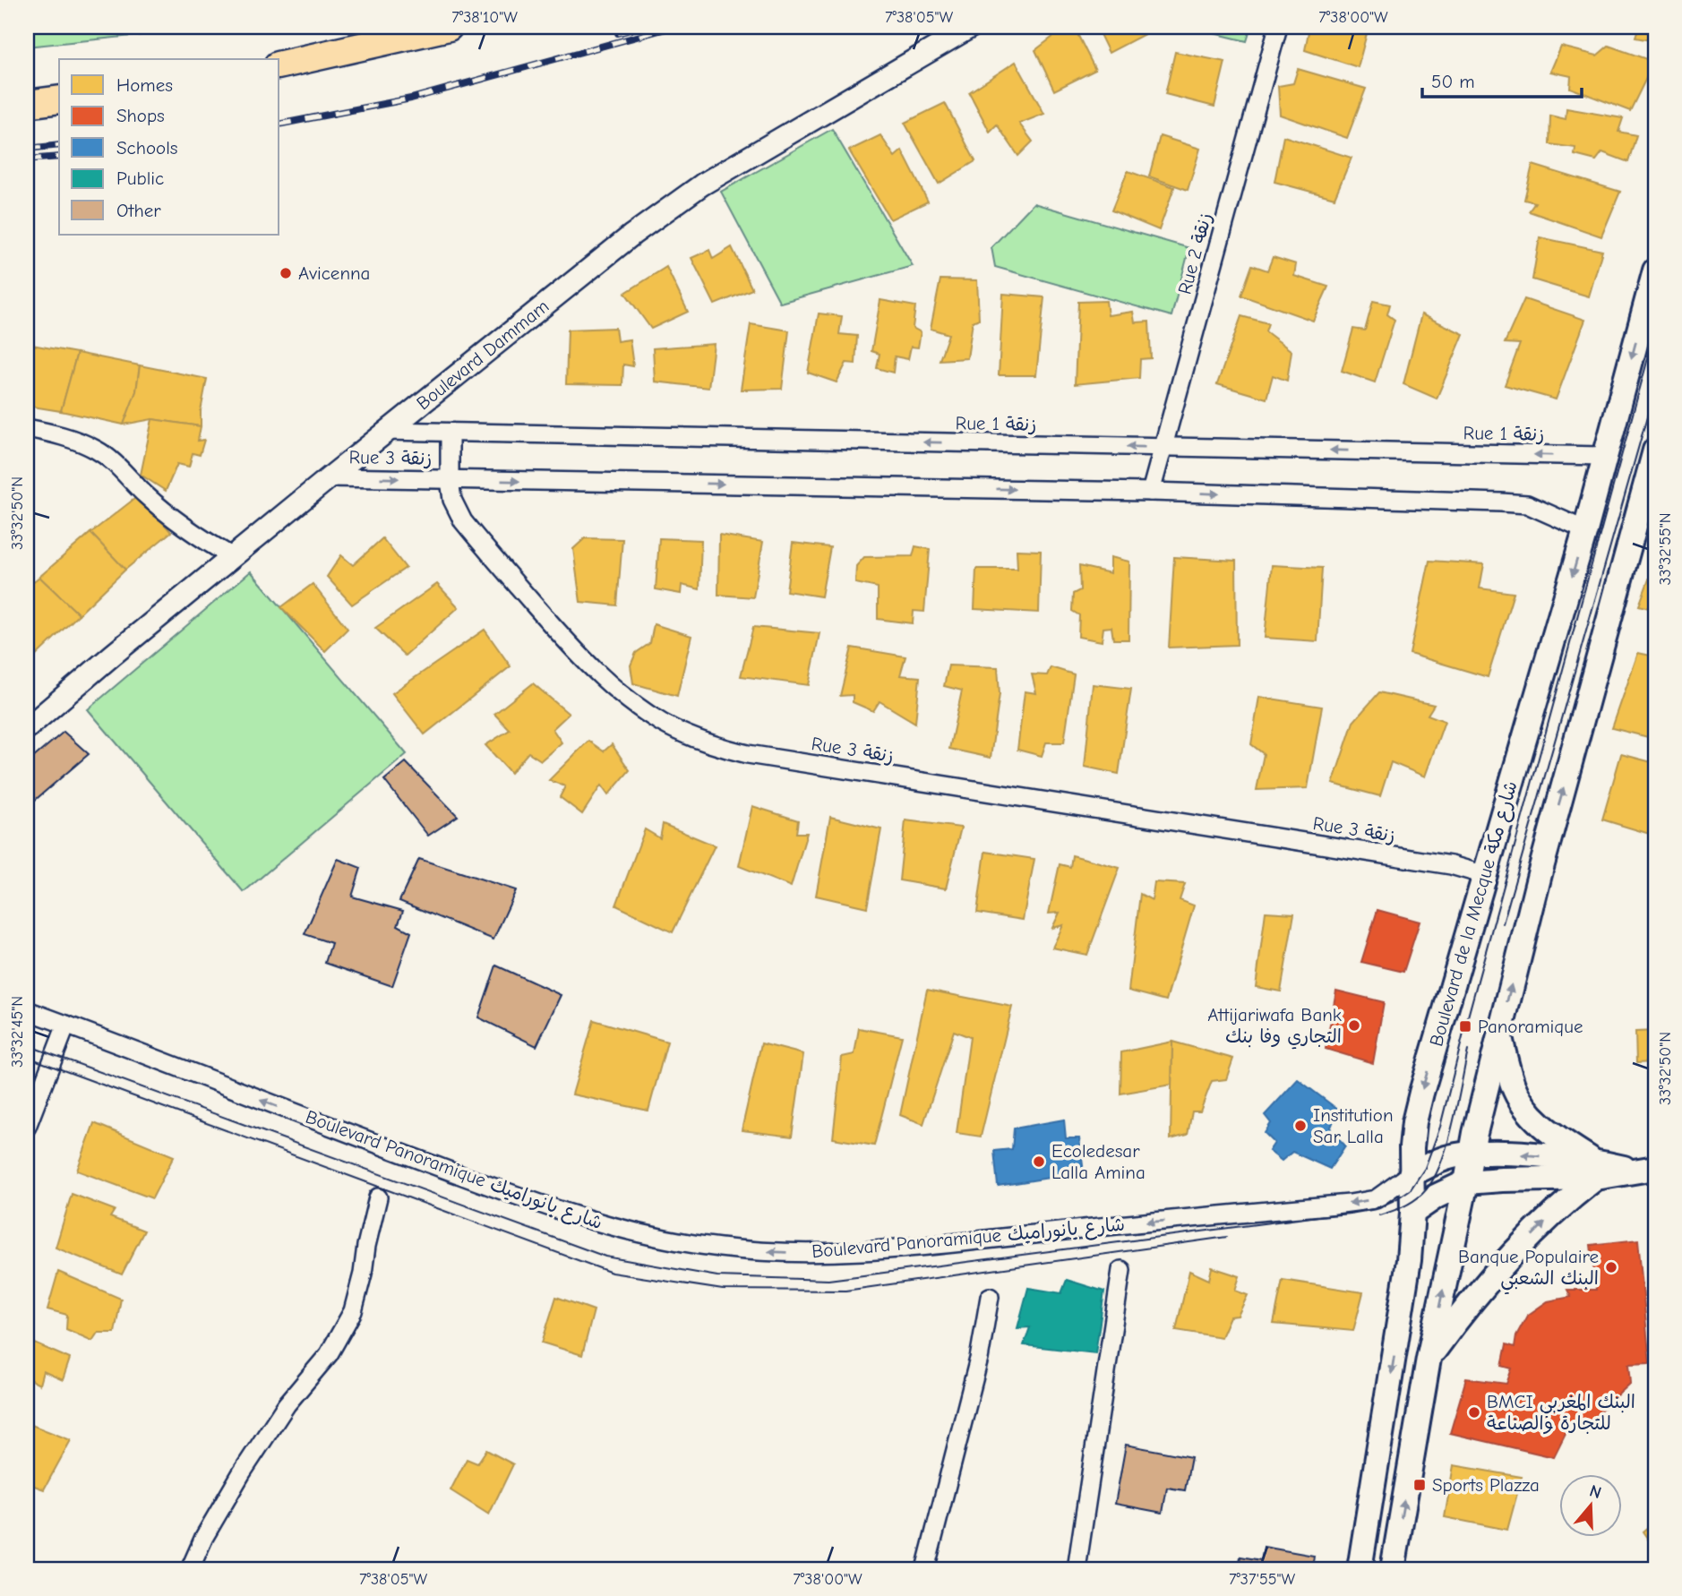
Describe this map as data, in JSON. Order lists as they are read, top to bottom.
{
  "streets": {
    "main road": ["Boulevard de la Mecque شارع مكة", "Boulevard Panoramique شارع بانوراميك"],
    "street": [
      "Rue 2 زنقة",
      "Boulevard Dammam",
      "Rue 1 زنقة",
      "Rue 3 زنقة"
    ]
  },
  "crossings": [
    ["Rue 2 زنقة", "Rue 1 زنقة"],
    ["Boulevard Dammam", "Rue 1 زنقة"],
    ["Boulevard Dammam", "Rue 3 زنقة"],
    ["Rue 1 زنقة", "Boulevard de la Mecque شارع مكة"],
    ["Rue 3 زنقة", "Boulevard de la Mecque شارع مكة"],
    ["Boulevard de la Mecque شارع مكة", "Boulevard Panoramique شارع بانوراميك"]
  ],
  "one_way": ["Boulevard Panoramique شارع بانوراميك"],
  "places": {
    "other": [
      "Avicenna",
      "Attijariwafa Bank التجاري وفا بنك",
      "Institution Sar Lalla",
      "Ecoledesar Lalla Amina",
      "Banque Populaire البنك الشعبي",
      "BMCI البنك المغربي للتجارة والصناعة"
    ],
    "transit": ["Panoramique", "Sports Plazza"]
  },
  "legend": [
    "Homes",
    "Shops",
    "Schools",
    "Public",
    "Other"
  ],
  "scale_bar": "50 m",
  "north": "top",
  "coordinates": [
    "7°38'10\"W",
    "7°38'05\"W",
    "7°38'00\"W",
    "33°32'50\"N",
    "33°32'55\"N",
    "33°32'45\"N",
    "7°37'55\"W"
  ]
}
